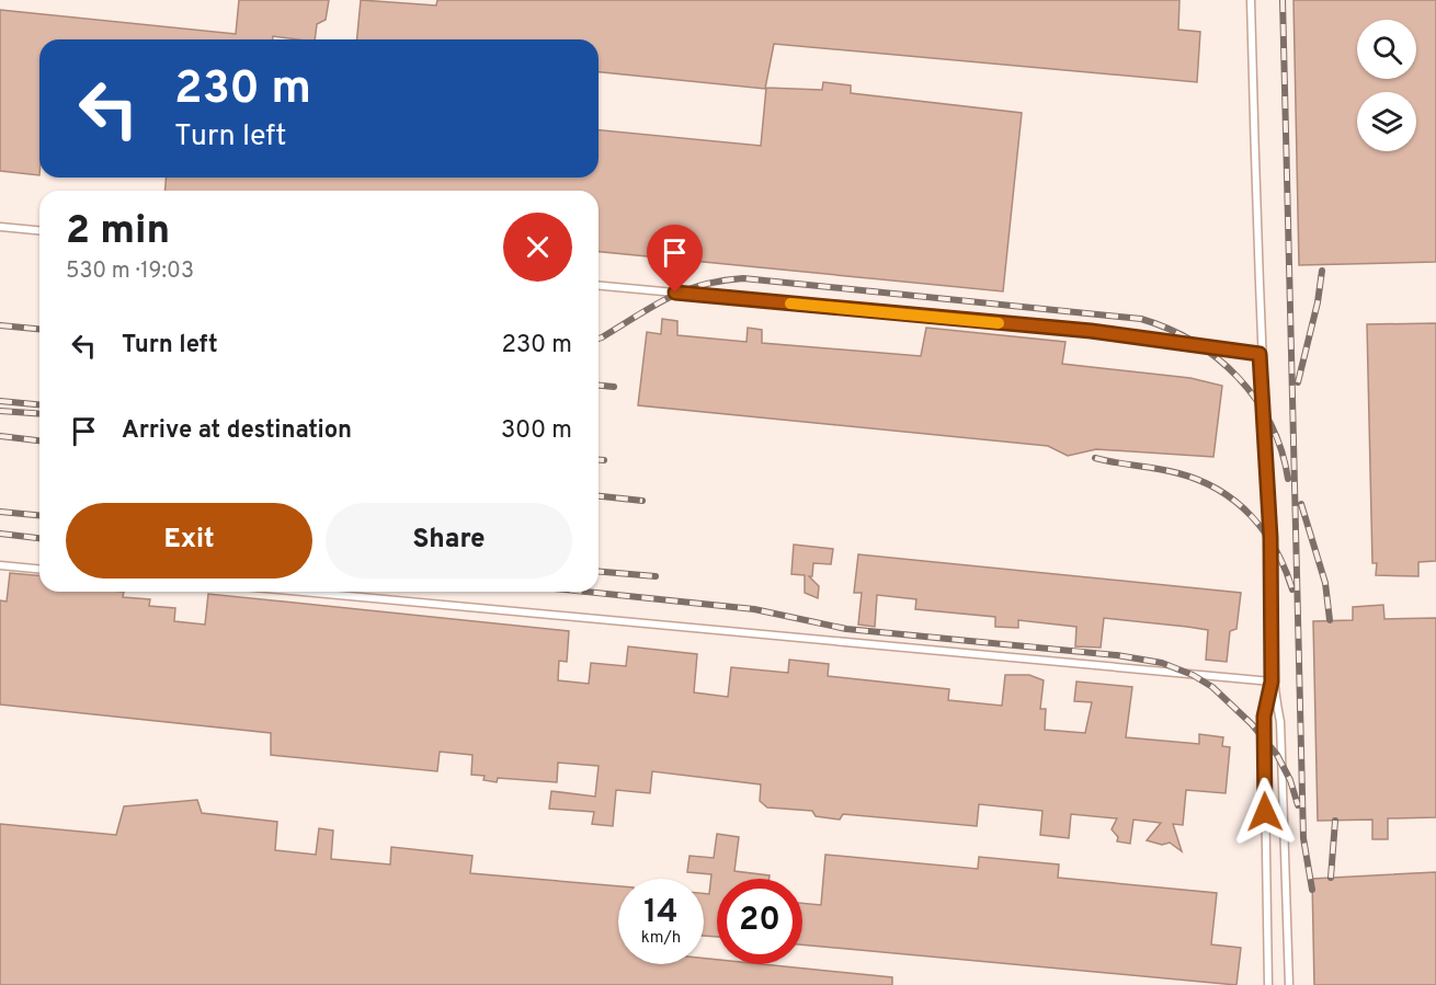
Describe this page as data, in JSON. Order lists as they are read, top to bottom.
{
  "page": {
    "turn": ["230 m", "Turn left"],
    "heading": ["2 min", "530 m · 19:03"],
    "list": [
      {
        "name": "Turn left",
        "value": "230 m"
      },
      {
        "name": "Arrive at destination",
        "value": "300 m"
      }
    ],
    "buttons": ["Exit", "Share"],
    "speed": "14 km/h",
    "limit": "20"
  }
}
